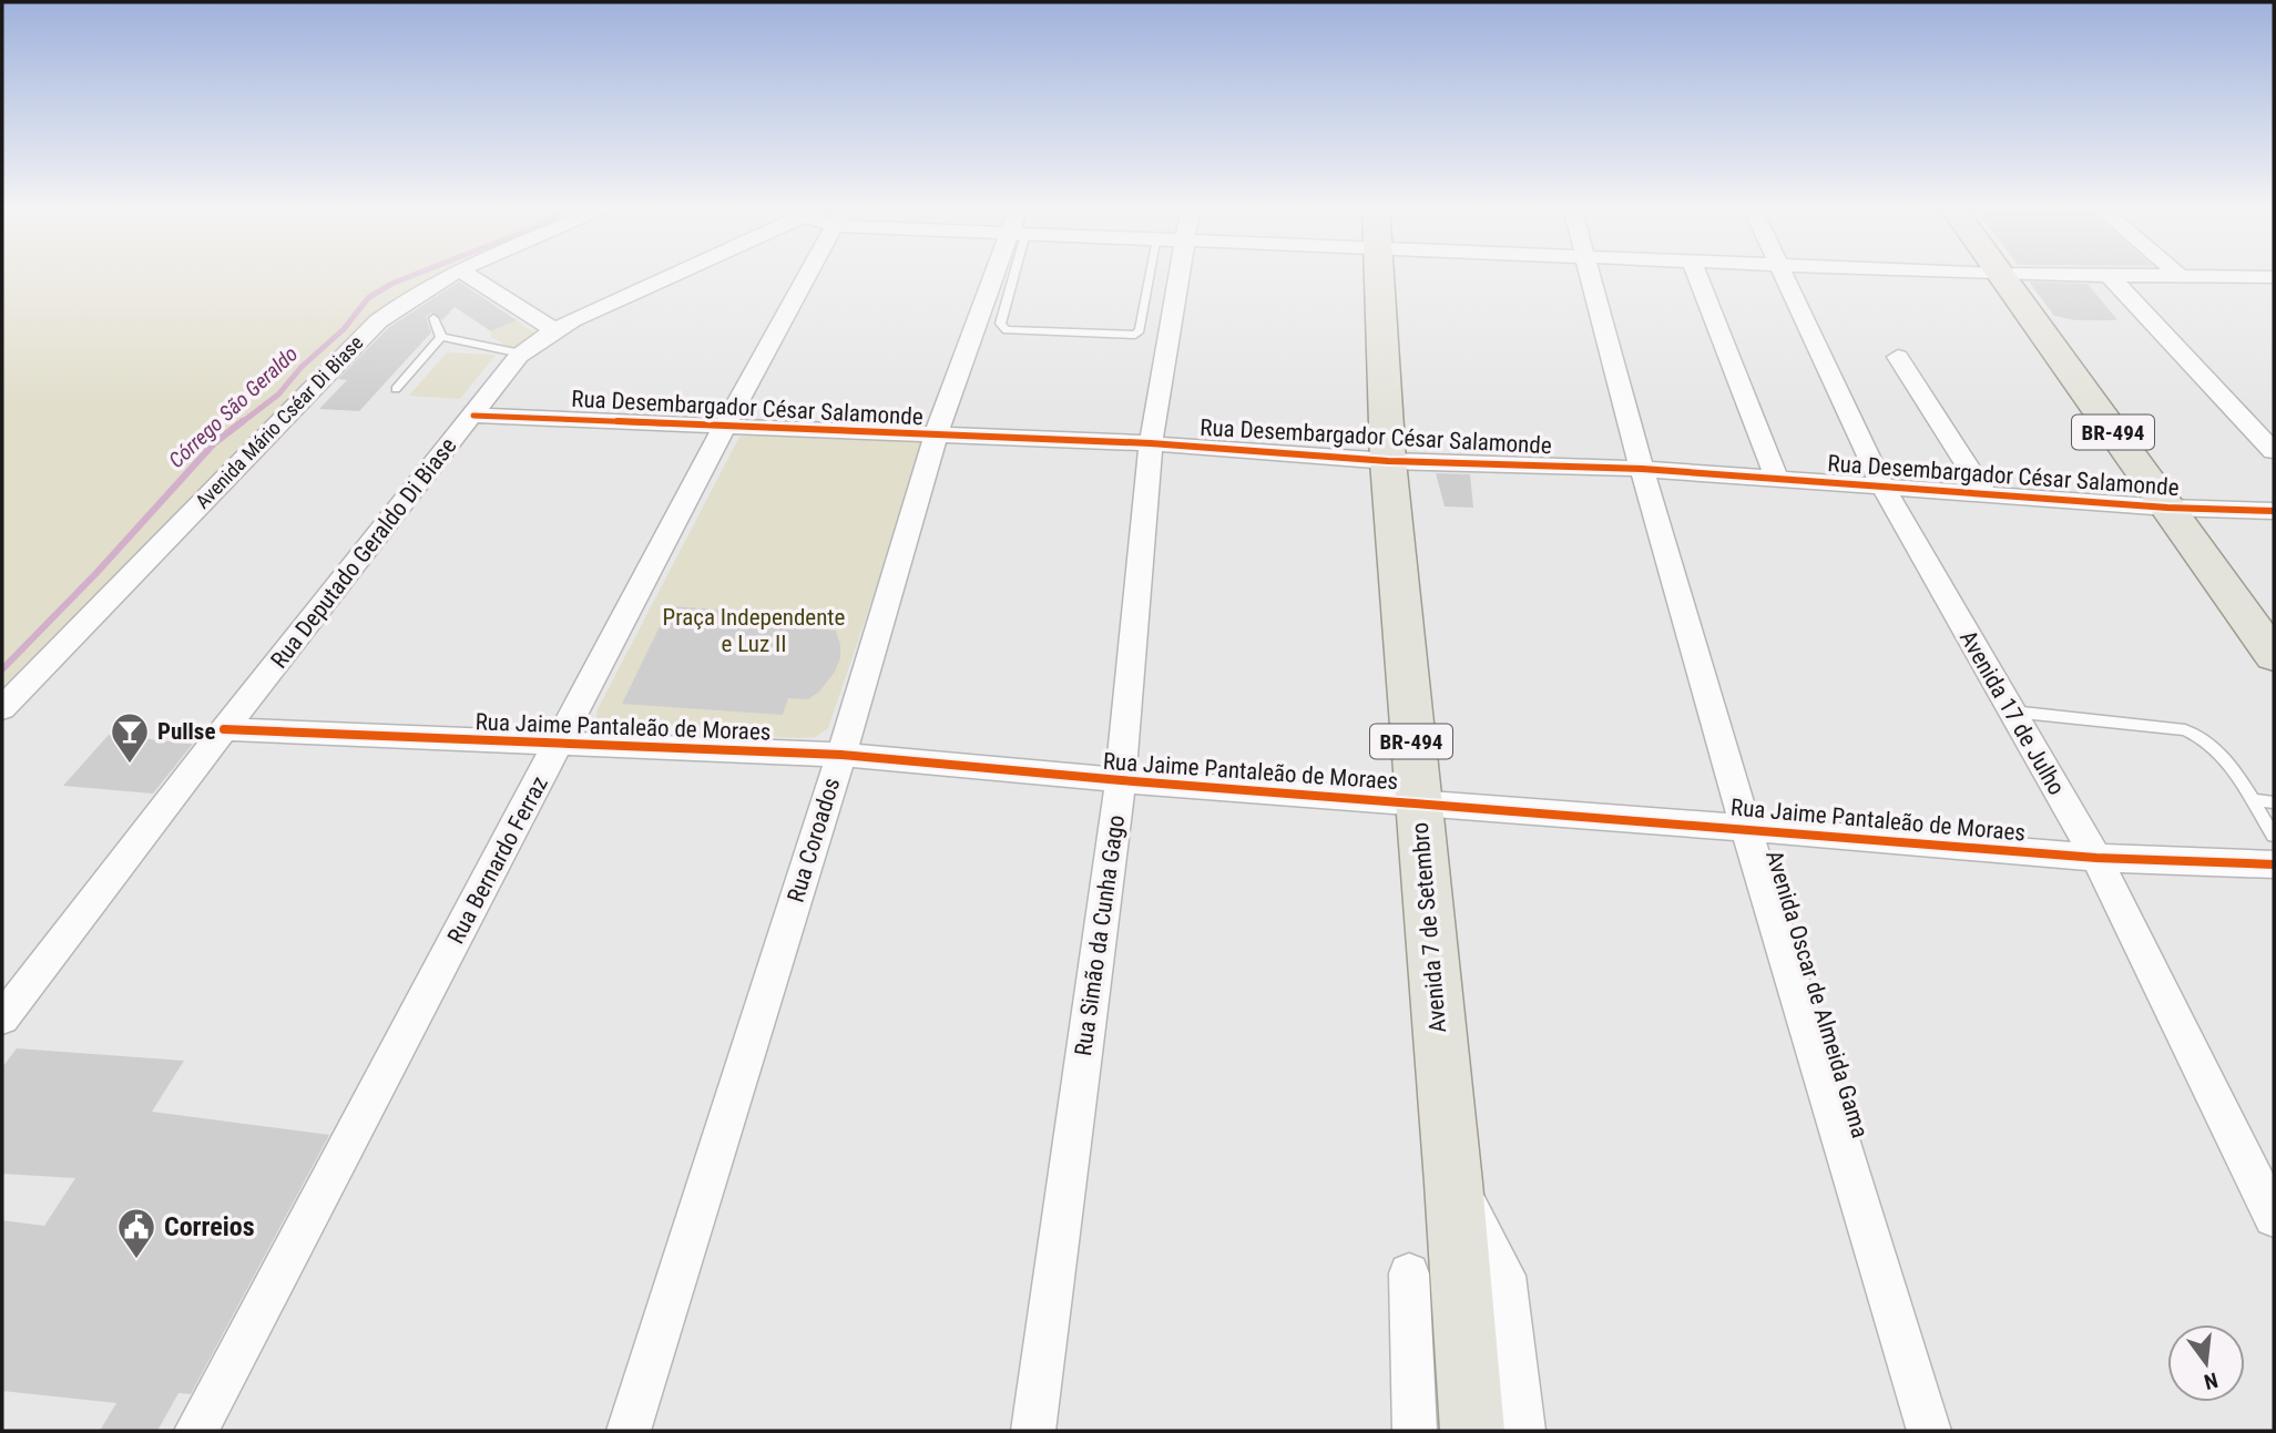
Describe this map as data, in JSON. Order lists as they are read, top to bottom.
{
  "streets": {
    "main road": ["BR-494", "Avenida 7 de Setembro"],
    "street": [
      "Rua Desembargador César Salamonde",
      "Avenida Mário Cséar Di Biase",
      "Rua Deputado Geraldo Di Biase",
      "Avenida 17 de Julho",
      "Rua Jaime Pantaleão de Moraes",
      "Rua Coroados",
      "Rua Bernardo Ferraz",
      "Rua Simão da Cunha Gago",
      "Avenida Oscar de Almeida Gama"
    ]
  },
  "crossings": [
    ["Rua Desembargador César Salamonde", "BR-494"],
    ["Rua Desembargador César Salamonde", "Rua Deputado Geraldo Di Biase"],
    ["Rua Desembargador César Salamonde", "Avenida 17 de Julho"],
    ["Rua Desembargador César Salamonde", "Rua Coroados"],
    ["Rua Desembargador César Salamonde", "Rua Bernardo Ferraz"],
    ["Rua Desembargador César Salamonde", "Avenida 7 de Setembro"],
    ["Rua Desembargador César Salamonde", "Rua Simão da Cunha Gago"],
    ["Rua Desembargador César Salamonde", "Avenida Oscar de Almeida Gama"],
    ["Rua Deputado Geraldo Di Biase", "Rua Jaime Pantaleão de Moraes"],
    ["Avenida 17 de Julho", "Rua Jaime Pantaleão de Moraes"],
    ["Rua Jaime Pantaleão de Moraes", "Rua Coroados"],
    ["Rua Jaime Pantaleão de Moraes", "Rua Bernardo Ferraz"],
    ["Rua Jaime Pantaleão de Moraes", "Avenida 7 de Setembro"],
    ["Rua Jaime Pantaleão de Moraes", "Rua Simão da Cunha Gago"],
    ["Rua Jaime Pantaleão de Moraes", "Avenida Oscar de Almeida Gama"]
  ],
  "water": ["Córrego São Geraldo"],
  "parks": ["Praça Independente e Luz II"],
  "places": {
    "bar": ["Pullse"],
    "public building": ["Correios"]
  },
  "north": "bottom"
}
